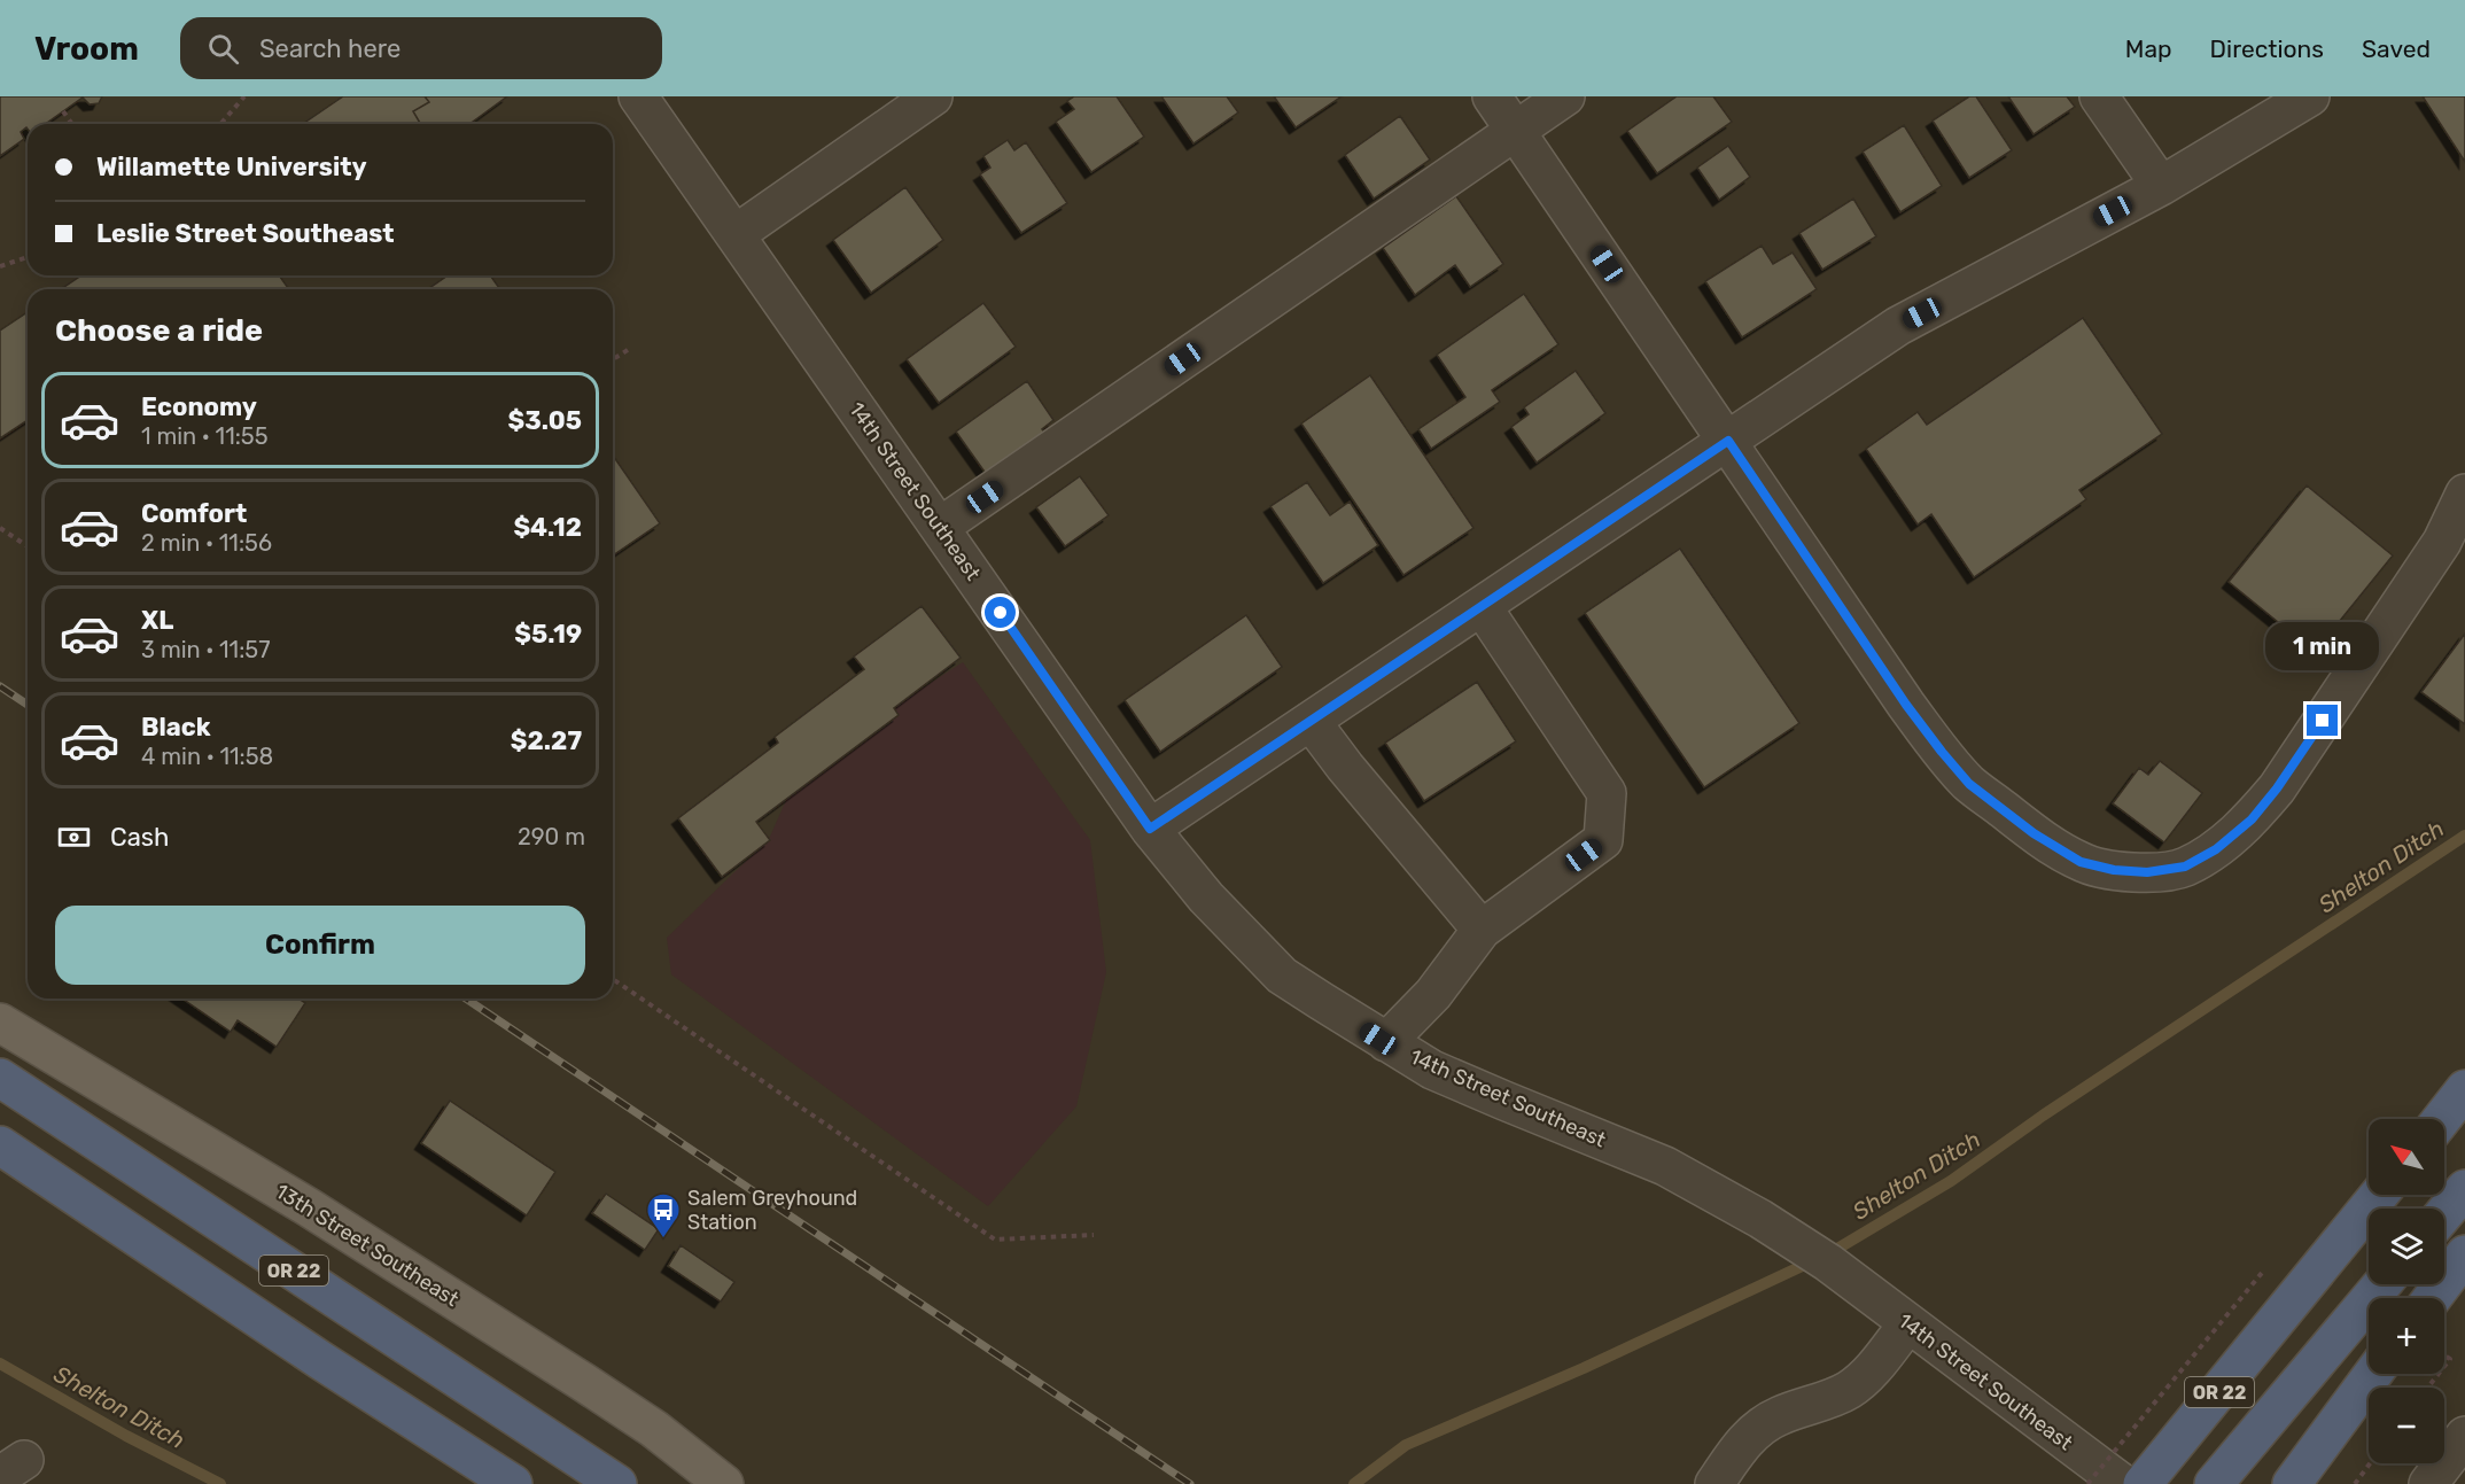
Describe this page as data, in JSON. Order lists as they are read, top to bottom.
{
  "streets": {
    "highway": ["OR 22"],
    "main road": ["13th Street Southeast"],
    "street": ["14th Street Southeast"]
  },
  "water": ["Shelton Ditch"],
  "places": {
    "bus stop": ["Salem Greyhound Station"]
  },
  "north": "top left",
  "page": {
    "header": "Vroom",
    "search": "Search here",
    "nav": ["Map", "Directions", "Saved"],
    "banner": ["Willamette University", "Leslie Street Southeast"],
    "heading": "Choose a ride",
    "list": [
      {
        "name": "Economy",
        "note": "1 min · 11:55",
        "value": "$3.05"
      },
      {
        "name": "Comfort",
        "note": "2 min · 11:56",
        "value": "$4.12"
      },
      {
        "name": "XL",
        "note": "3 min · 11:57",
        "value": "$5.19"
      },
      {
        "name": "Black",
        "note": "4 min · 11:58",
        "value": "$2.27"
      }
    ],
    "bubble": "1 min",
    "pay": ["Cash", "290 m"],
    "buttons": "Confirm",
    "map_buttons": ["+", "−"]
  }
}
